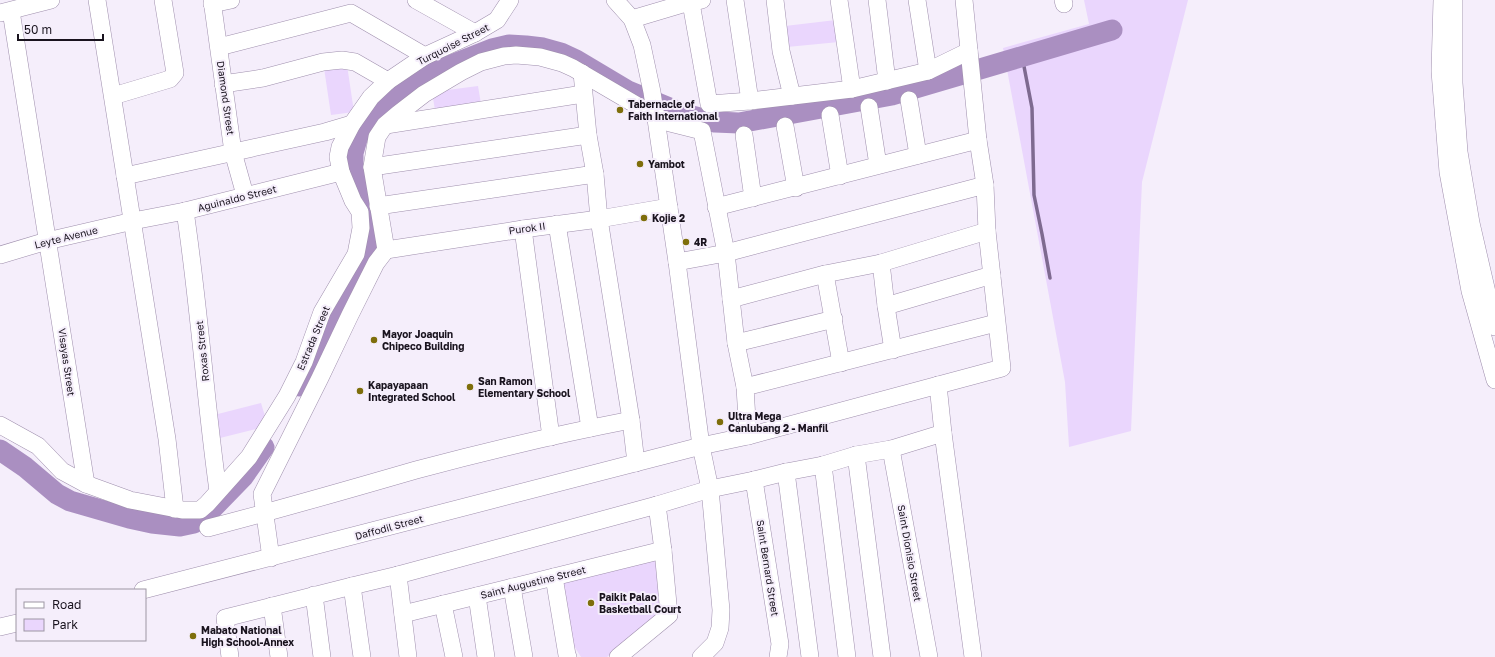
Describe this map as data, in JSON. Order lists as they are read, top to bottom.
{
  "streets": {
    "street": [
      "Turquoise Street",
      "Diamond Street",
      "Aguinaldo Street",
      "Purok II",
      "Leyte Avenue",
      "Estrada Street",
      "Roxas Street",
      "Visayas Street",
      "Daffodil Street",
      "Saint Dionisio Street",
      "Saint Bernard Street",
      "Saint Augustine Street"
    ]
  },
  "crossings": [
    ["Turquoise Street", "Estrada Street"],
    ["Diamond Street", "Aguinaldo Street"],
    ["Aguinaldo Street", "Leyte Avenue"],
    ["Aguinaldo Street", "Estrada Street"],
    ["Aguinaldo Street", "Roxas Street"],
    ["Leyte Avenue", "Visayas Street"],
    ["Estrada Street", "Roxas Street"],
    ["Estrada Street", "Visayas Street"]
  ],
  "places": [
    "Tabernacle of Faith International",
    "Yambot",
    "Kojie 2",
    "4R",
    "Mayor Joaquin Chipeco Building",
    "San Ramon Elementary School",
    "Kapayapaan Integrated School",
    "Ultra Mega Canlubang 2 - Manfil",
    "Paikit Palao Basketball Court",
    "Mabato National High School-Annex"
  ],
  "legend": ["Road", "Park"],
  "scale_bar": "50 m"
}
